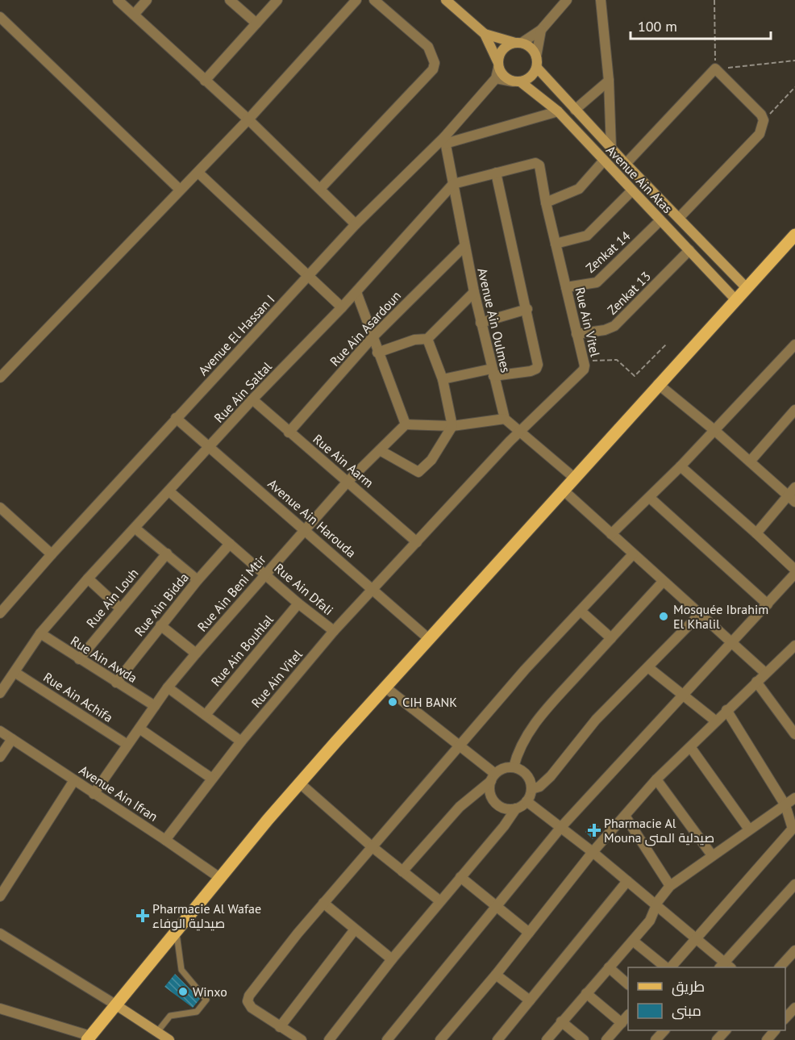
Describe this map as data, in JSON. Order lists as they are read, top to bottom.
{
  "streets": {
    "street": [
      "Avenue Ain Atas",
      "Zenkat 14",
      "Zenkat 13",
      "Avenue Ain Oulmes",
      "Rue Ain Vitel",
      "Rue Ain Asardoun",
      "Avenue El Hassan I",
      "Rue Ain Saltal",
      "Rue Ain Aarm",
      "Avenue Ain Harouda",
      "Rue Ain Dfali",
      "Rue Ain Beni Mtir",
      "Rue Ain Louh",
      "Rue Ain Bidda",
      "Rue Ain Bouhlal",
      "Rue Ain Awda",
      "Rue Ain Achifa",
      "Avenue Ain Ifran"
    ]
  },
  "crossings": [
    ["Avenue Ain Atas", "Zenkat 14"],
    ["Avenue Ain Atas", "Zenkat 13"],
    ["Avenue Ain Atas", "Avenue El Hassan I"],
    ["Zenkat 14", "Rue Ain Vitel"],
    ["Zenkat 13", "Rue Ain Vitel"],
    ["Avenue Ain Oulmes", "Rue Ain Asardoun"],
    ["Avenue Ain Oulmes", "Avenue El Hassan I"],
    ["Avenue Ain Oulmes", "Rue Ain Saltal"],
    ["Rue Ain Vitel", "Rue Ain Aarm"],
    ["Rue Ain Vitel", "Avenue Ain Harouda"],
    ["Rue Ain Vitel", "Rue Ain Dfali"],
    ["Rue Ain Vitel", "Avenue Ain Ifran"],
    ["Rue Ain Asardoun", "Rue Ain Aarm"],
    ["Avenue El Hassan I", "Avenue Ain Harouda"],
    ["Rue Ain Saltal", "Rue Ain Aarm"],
    ["Rue Ain Saltal", "Avenue Ain Harouda"],
    ["Rue Ain Saltal", "Rue Ain Dfali"],
    ["Rue Ain Saltal", "Rue Ain Awda"],
    ["Rue Ain Saltal", "Rue Ain Achifa"],
    ["Rue Ain Aarm", "Rue Ain Beni Mtir"],
    ["Avenue Ain Harouda", "Rue Ain Beni Mtir"],
    ["Rue Ain Dfali", "Rue Ain Beni Mtir"],
    ["Rue Ain Dfali", "Rue Ain Bidda"],
    ["Rue Ain Dfali", "Rue Ain Bouhlal"],
    ["Rue Ain Beni Mtir", "Rue Ain Awda"],
    ["Rue Ain Beni Mtir", "Rue Ain Achifa"],
    ["Rue Ain Beni Mtir", "Avenue Ain Ifran"],
    ["Rue Ain Louh", "Rue Ain Awda"],
    ["Rue Ain Bidda", "Rue Ain Awda"]
  ],
  "places": {
    "other": ["Mosquée Ibrahim El Khalil", "CIH BANK", "Winxo"],
    "health": ["Pharmacie Al Mouna صيدلية المنى", "Pharmacie Al Wafae صيدلية الوفاء"]
  },
  "legend": ["طريق", "مبنى"],
  "scale_bar": "100 m"
}
